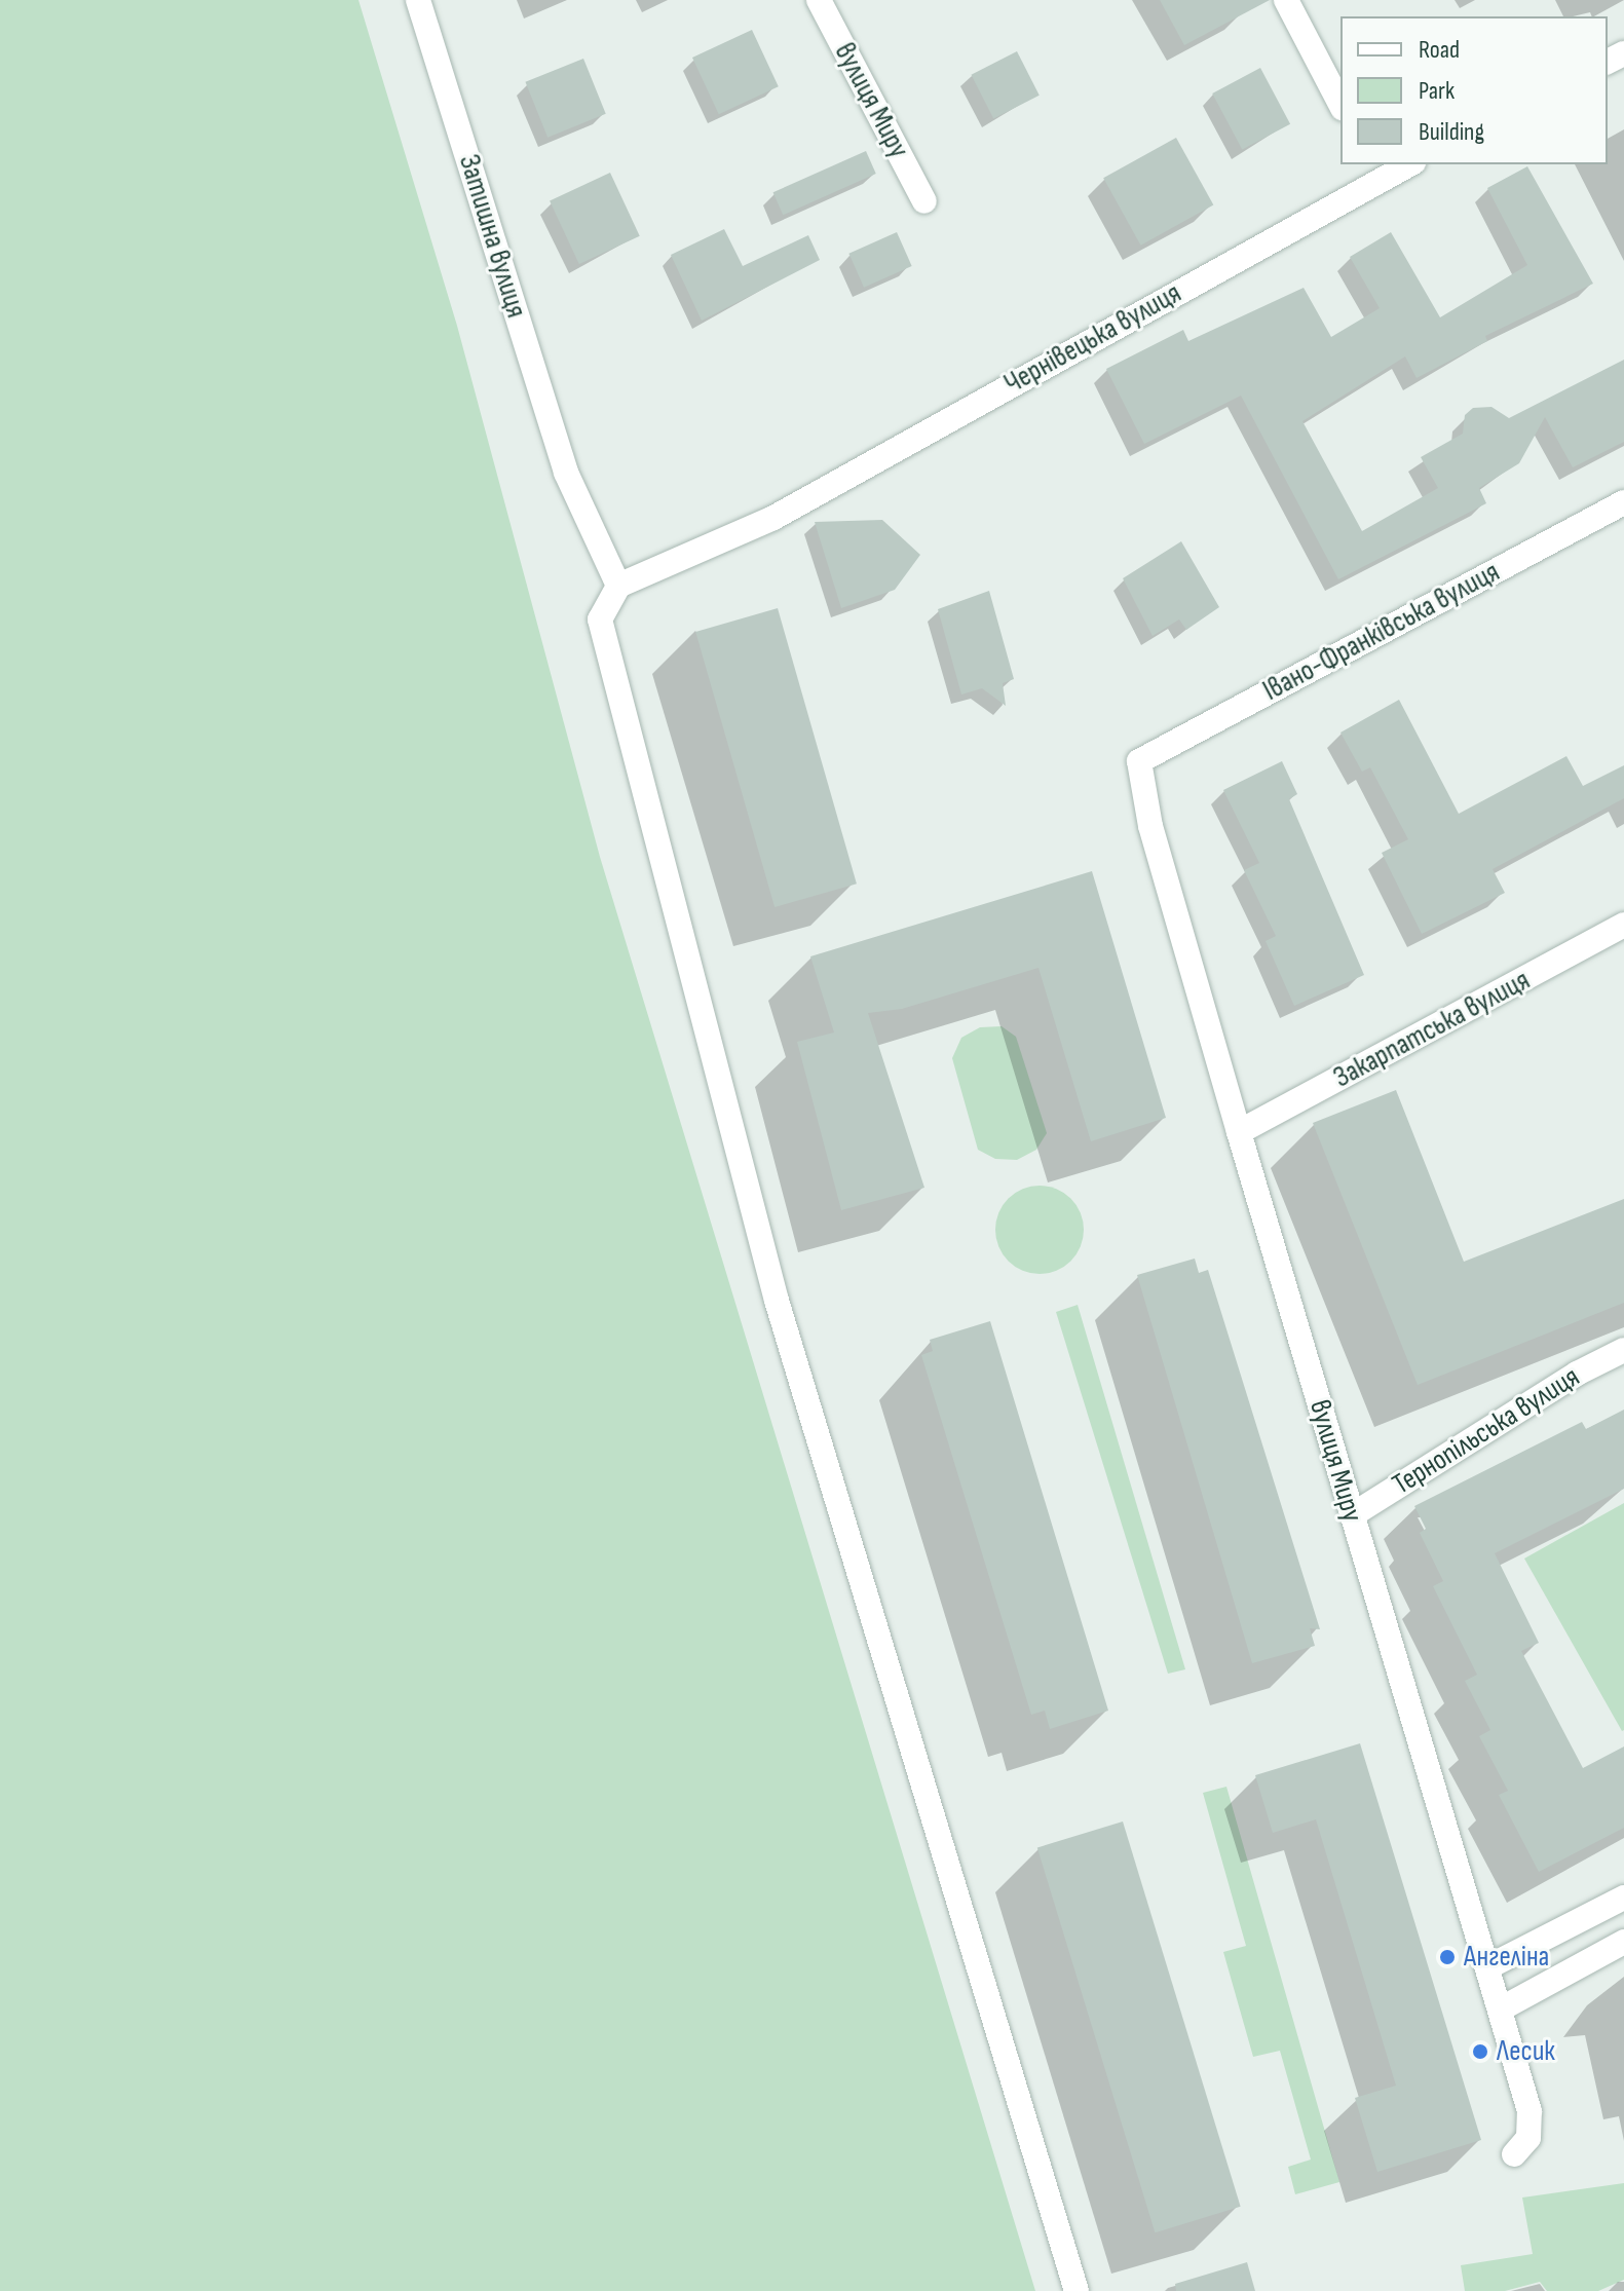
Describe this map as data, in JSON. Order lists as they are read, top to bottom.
{
  "streets": {
    "street": [
      "вулиця Миру",
      "Затишна вулиця",
      "Чернівецька вулиця",
      "Івано-Франківська вулиця",
      "Закарпатська вулиця",
      "Тернопільська вулиця"
    ]
  },
  "crossings": [
    ["вулиця Миру", "Івано-Франківська вулиця"],
    ["вулиця Миру", "Закарпатська вулиця"],
    ["вулиця Миру", "Тернопільська вулиця"],
    ["Затишна вулиця", "Чернівецька вулиця"]
  ],
  "places": ["Ангеліна", "Лесик"],
  "legend": ["Road", "Park", "Building"]
}
